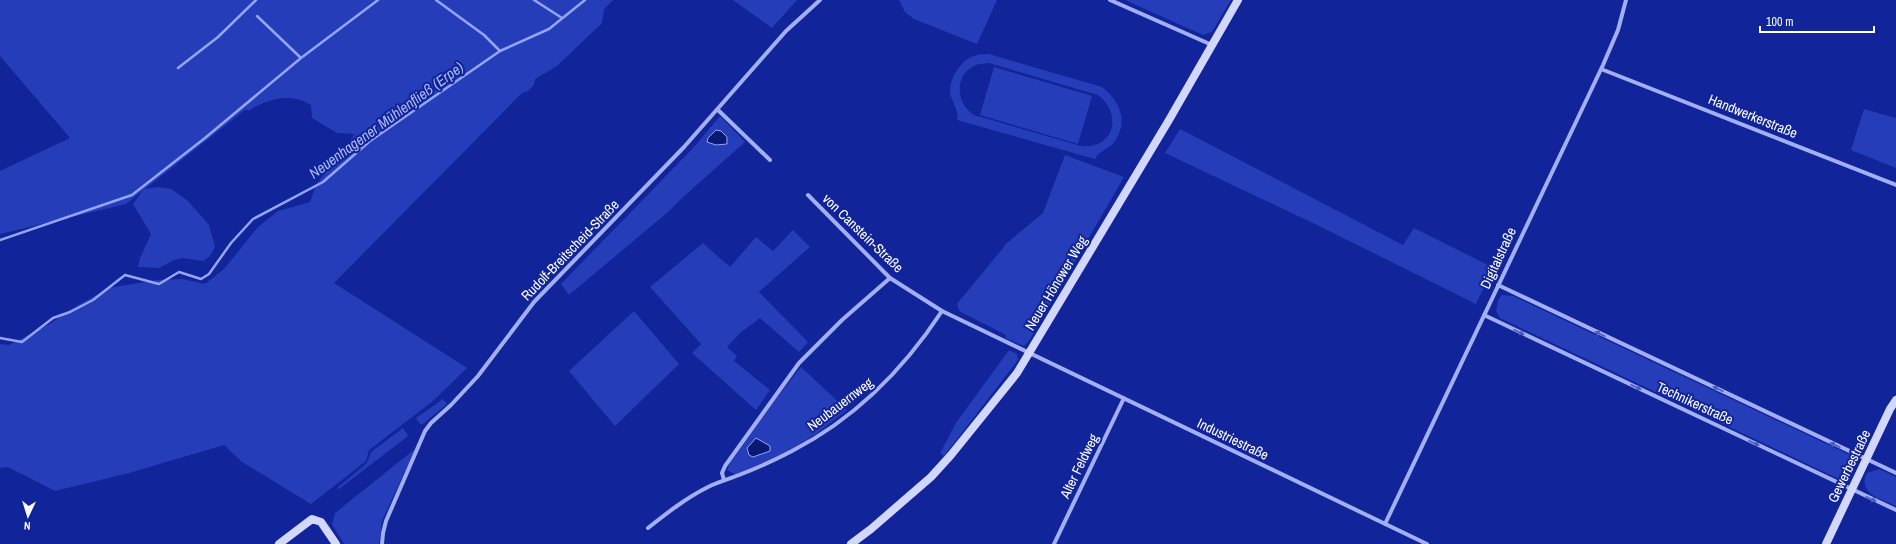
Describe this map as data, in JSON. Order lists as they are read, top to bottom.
{
  "streets": {
    "main road": ["Neuer Hönower Weg", "Gewerbestraße"],
    "street": [
      "Handwerkerstraße",
      "von Canstein-Straße",
      "Rudolf-Breitscheid-Straße",
      "Digitalstraße",
      "Technikerstraße",
      "Neubauernweg",
      "Industriestraße",
      "Alter Feldweg"
    ]
  },
  "crossings": [
    ["Handwerkerstraße", "Digitalstraße"],
    ["von Canstein-Straße", "Neuer Hönower Weg"],
    ["von Canstein-Straße", "Neubauernweg"],
    ["von Canstein-Straße", "Industriestraße"],
    ["Digitalstraße", "Technikerstraße"],
    ["Digitalstraße", "Industriestraße"],
    ["Neuer Hönower Weg", "Industriestraße"],
    ["Technikerstraße", "Gewerbestraße"],
    ["Industriestraße", "Alter Feldweg"]
  ],
  "water": ["Neuenhagener Mühlenfließ (Erpe)"],
  "scale_bar": "100 m",
  "north": "bottom"
}
